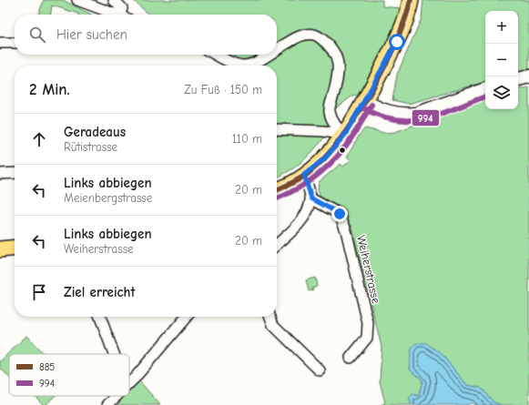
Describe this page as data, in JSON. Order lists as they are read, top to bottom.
{
  "streets": {
    "street": ["Weiherstrasse"]
  },
  "lines": ["transit line 885", "transit line 994"],
  "legend": ["885", "994"],
  "page": {
    "map_buttons": ["+", "−"],
    "search": "Hier suchen",
    "heading": ["2 Min.", "Zu Fuß · 150 m"],
    "list": [
      ["Geradeaus", "Rütistrasse", "110 m"],
      ["Links abbiegen", "Meienbergstrasse", "20 m"],
      ["Links abbiegen", "Weiherstrasse", "20 m"],
      "Ziel erreicht"
    ]
  }
}
